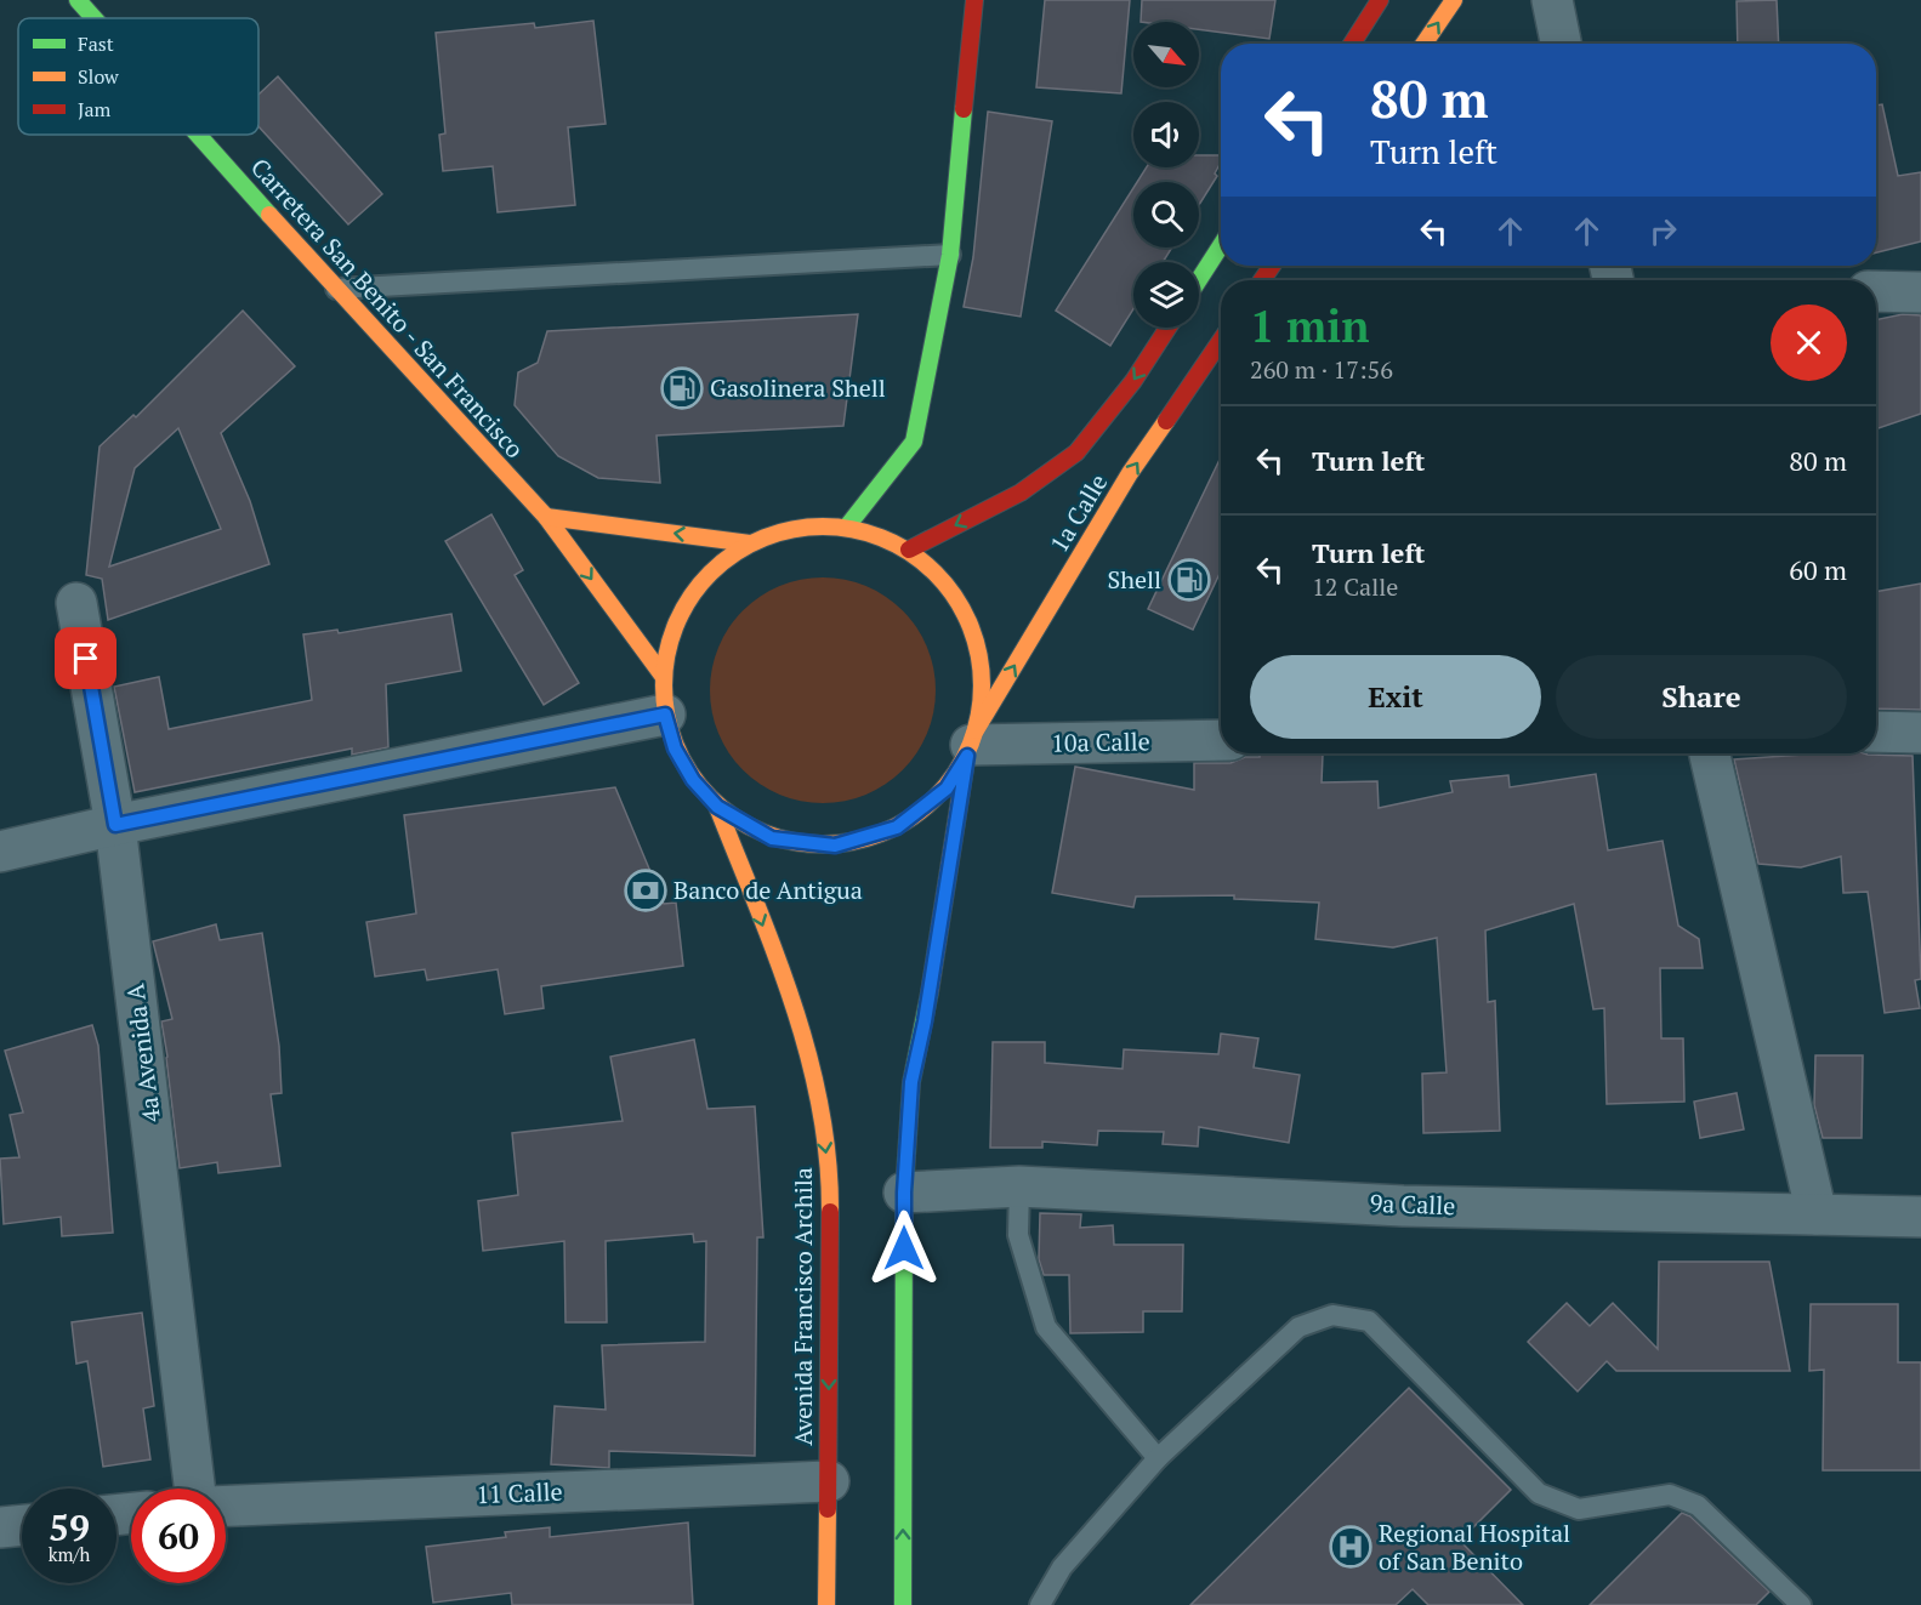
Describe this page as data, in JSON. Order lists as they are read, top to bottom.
{
  "streets": {
    "main road": ["Carretera San Benito - San Francisco", "1a Calle", "Avenida Francisco Archila"],
    "street": [
      "10a Calle",
      "4a Avenida A",
      "9a Calle",
      "11 Calle"
    ]
  },
  "crossings": [
    ["1a Calle", "10a Calle"],
    ["1a Calle", "Avenida Francisco Archila"],
    ["Avenida Francisco Archila", "11 Calle"]
  ],
  "places": {
    "fuel station": ["Gasolinera Shell", "Shell"],
    "bank": ["Banco de Antigua"],
    "hospital": ["Regional Hospital of San Benito"]
  },
  "legend": ["Fast", "Slow", "Jam"],
  "north": "bottom right",
  "page": {
    "turn": ["80 m", "Turn left"],
    "heading": ["1 min", "260 m · 17:56"],
    "list": [
      {
        "name": "Turn left",
        "value": "80 m"
      },
      {
        "name": "Turn left",
        "note": "12 Calle",
        "value": "60 m"
      }
    ],
    "buttons": ["Exit", "Share"],
    "speed": "59 km/h",
    "limit": "60"
  }
}
